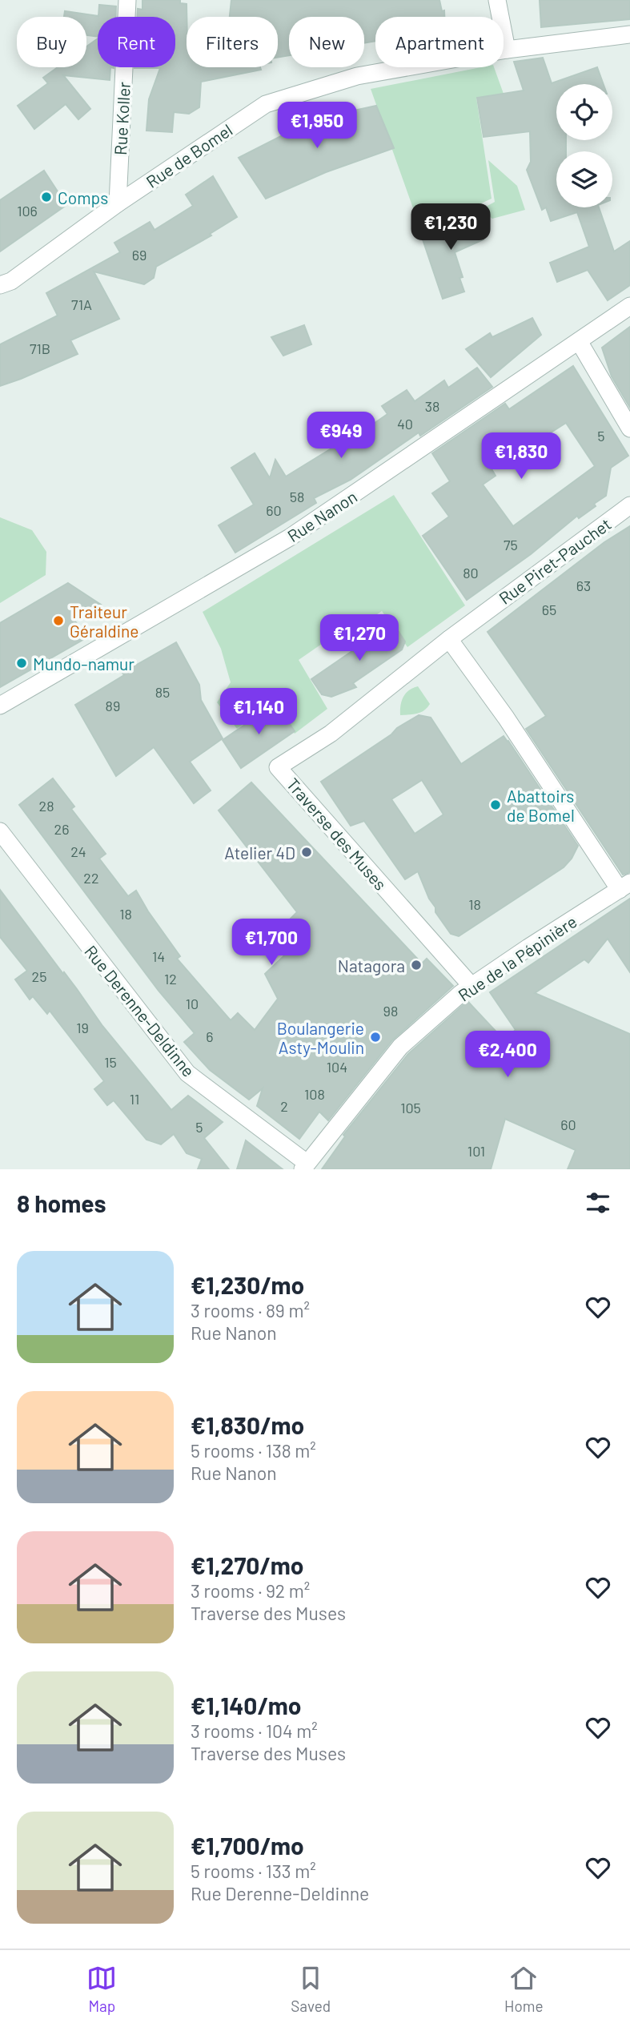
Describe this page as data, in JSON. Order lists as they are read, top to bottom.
{
  "streets": {
    "street": [
      "Rue Koller",
      "Rue de Bomel",
      "Rue Nanon",
      "Rue Piret-Pauchet",
      "Traverse des Muses",
      "Rue de la Pépinière",
      "Rue Derenne-Deldinne"
    ]
  },
  "crossings": [
    ["Rue Koller", "Rue de Bomel"],
    ["Rue Piret-Pauchet", "Traverse des Muses"],
    ["Traverse des Muses", "Rue de la Pépinière"],
    ["Rue de la Pépinière", "Rue Derenne-Deldinne"]
  ],
  "places": [
    "Comps",
    "Traiteur Géraldine",
    "Mundo-namur",
    "Abattoirs de Bomel",
    "Atelier 4D",
    "Natagora",
    "Boulangerie Asty-Moulin"
  ],
  "house_numbers": [
    "106",
    "69",
    "71A",
    "71B",
    "38",
    "40",
    "5",
    "58",
    "60",
    "75",
    "80",
    "63",
    "65",
    "85",
    "89",
    "28",
    "26",
    "24",
    "22",
    "18",
    "18",
    "14",
    "25",
    "12",
    "10",
    "98",
    "19",
    "6",
    "15",
    "104",
    "108",
    "11",
    "2",
    "105",
    "60",
    "5",
    "101"
  ],
  "page": {
    "chip": [
      "Buy",
      "Rent",
      "Filters",
      "New",
      "Apartment"
    ],
    "price": [
      "€1,950",
      "€1,230",
      "€949",
      "€1,830",
      "€1,270",
      "€1,140",
      "€1,700",
      "€2,400"
    ],
    "heading": "8 homes",
    "list": [
      {
        "name": "€1,230/mo",
        "note": "3 rooms · 89 m² · Rue Nanon"
      },
      {
        "name": "€1,830/mo",
        "note": "5 rooms · 138 m² · Rue Nanon"
      },
      {
        "name": "€1,270/mo",
        "note": "3 rooms · 92 m² · Traverse des Muses"
      },
      {
        "name": "€1,140/mo",
        "note": "3 rooms · 104 m² · Traverse des Muses"
      },
      {
        "name": "€1,700/mo",
        "note": "5 rooms · 133 m² · Rue Derenne-Deldinne"
      }
    ],
    "tabs": ["Map", "Saved", "Home"]
  }
}
